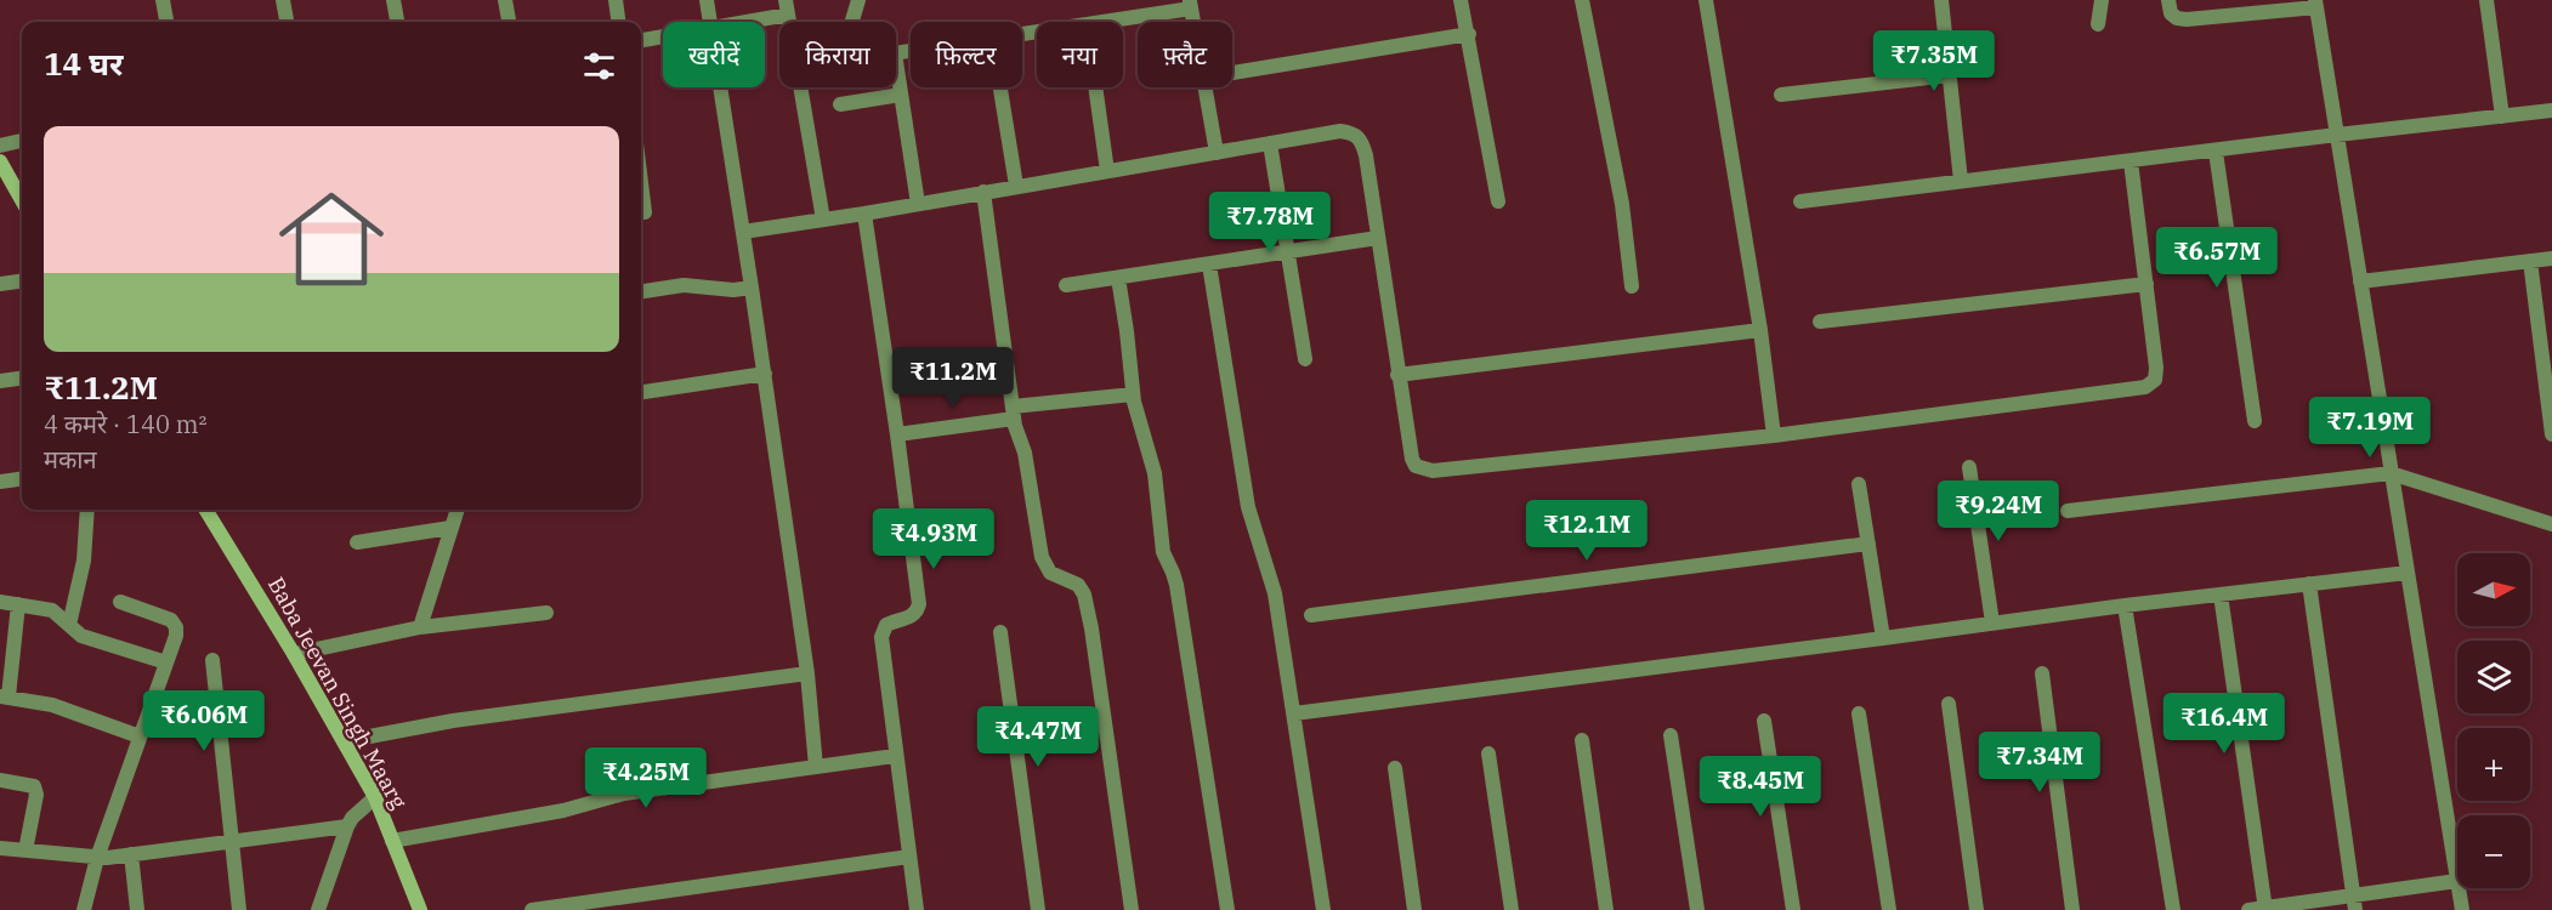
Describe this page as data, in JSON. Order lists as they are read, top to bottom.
{
  "streets": {
    "street": ["Baba Jeevan Singh Maarg"]
  },
  "north": "right",
  "page": {
    "chip": [
      "खरीदें",
      "किराया",
      "फ़िल्टर",
      "नया",
      "फ़्लैट"
    ],
    "heading": "14 घर",
    "price": [
      "₹7.35M",
      "₹7.78M",
      "₹6.57M",
      "₹11.2M",
      "₹7.19M",
      "₹9.24M",
      "₹12.1M",
      "₹4.93M",
      "₹6.06M",
      "₹16.4M",
      "₹4.47M",
      "₹7.34M",
      "₹4.25M",
      "₹8.45M"
    ],
    "list": [
      {
        "name": "₹11.2M",
        "note": "4 कमरे · 140 m² · मकान"
      }
    ],
    "map_buttons": ["+", "−"]
  }
}
